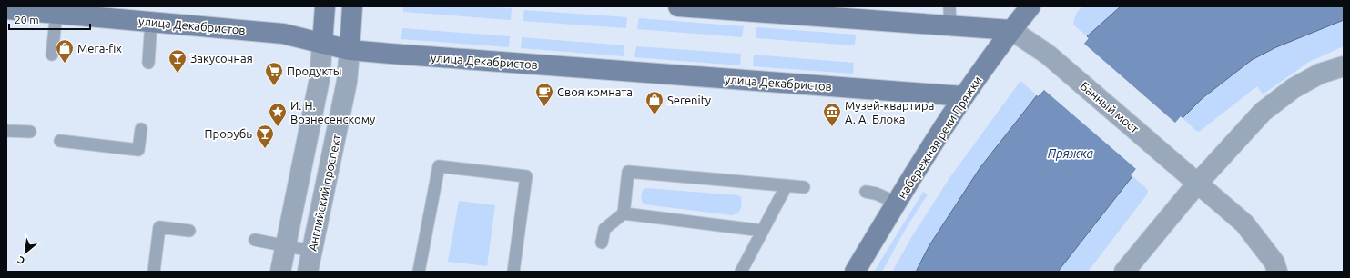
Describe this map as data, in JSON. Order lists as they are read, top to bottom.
{
  "streets": {
    "main road": ["улица Декабристов", "набережная реки Пряжки", "Английский проспект"],
    "street": ["Банный мост"]
  },
  "crossings": [
    ["улица Декабристов", "набережная реки Пряжки"],
    ["улица Декабристов", "Английский проспект"],
    ["Банный мост", "набережная реки Пряжки"]
  ],
  "water": ["Пряжка"],
  "places": {
    "shop": ["Мега-fix", "Serenity"],
    "bar": ["Закусочная", "Прорубь"],
    "supermarket": ["Продукты"],
    "cafe": ["Своя комната"],
    "place": ["И. Н. Вознесенскому"],
    "museum": ["Музей-квартира А. А. Блока"]
  },
  "scale_bar": "20 m",
  "north": "bottom left"
}
